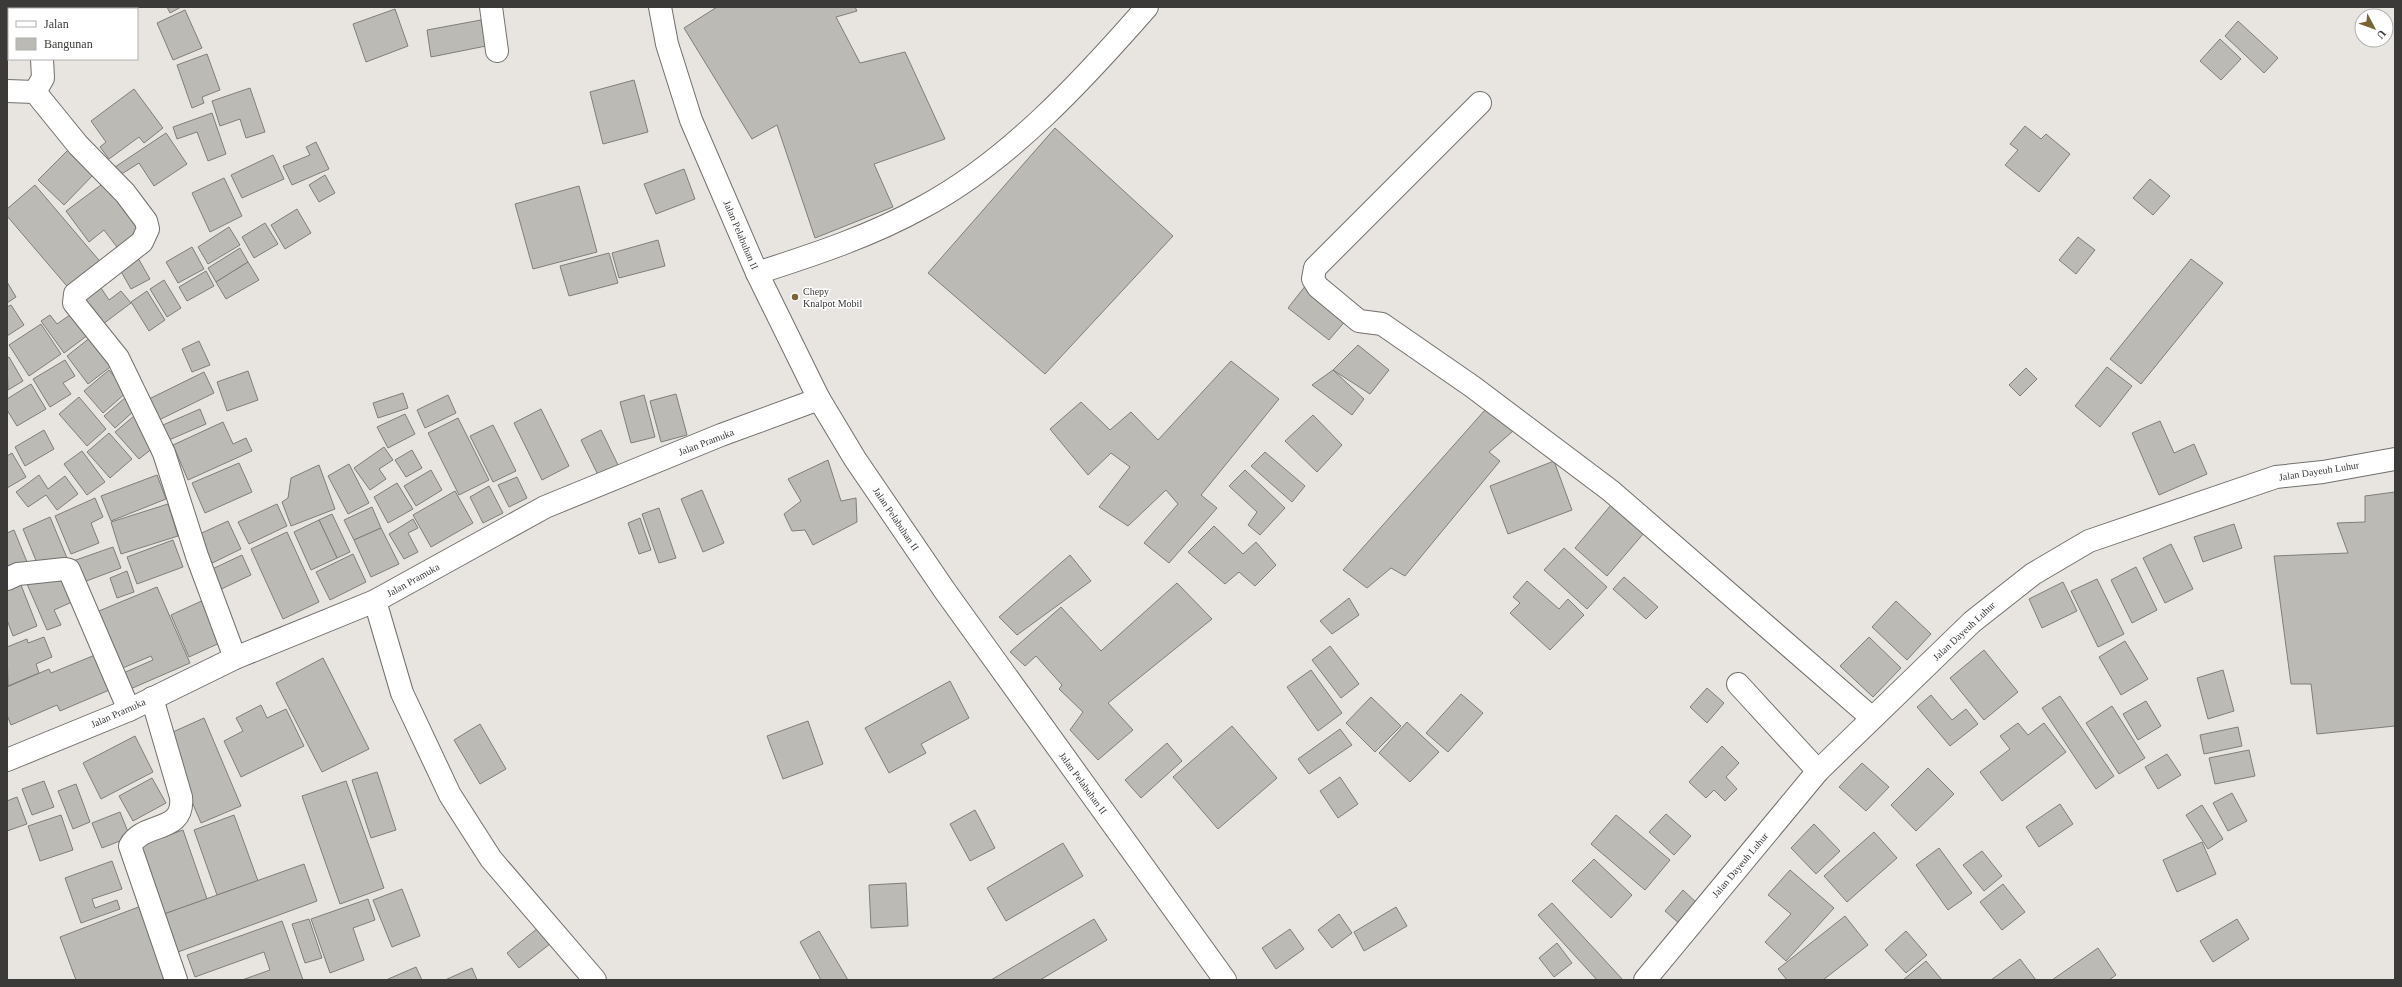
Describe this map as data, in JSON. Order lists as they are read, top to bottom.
{
  "streets": {
    "street": ["Jalan Pelabuhan II", "Jalan Pramuka", "Jalan Dayeuh Luhur"]
  },
  "crossings": [
    ["Jalan Pelabuhan II", "Jalan Pramuka"]
  ],
  "places": ["Chepy Knalpot Mobil"],
  "legend": ["Jalan", "Bangunan"],
  "north": "bottom right"
}
